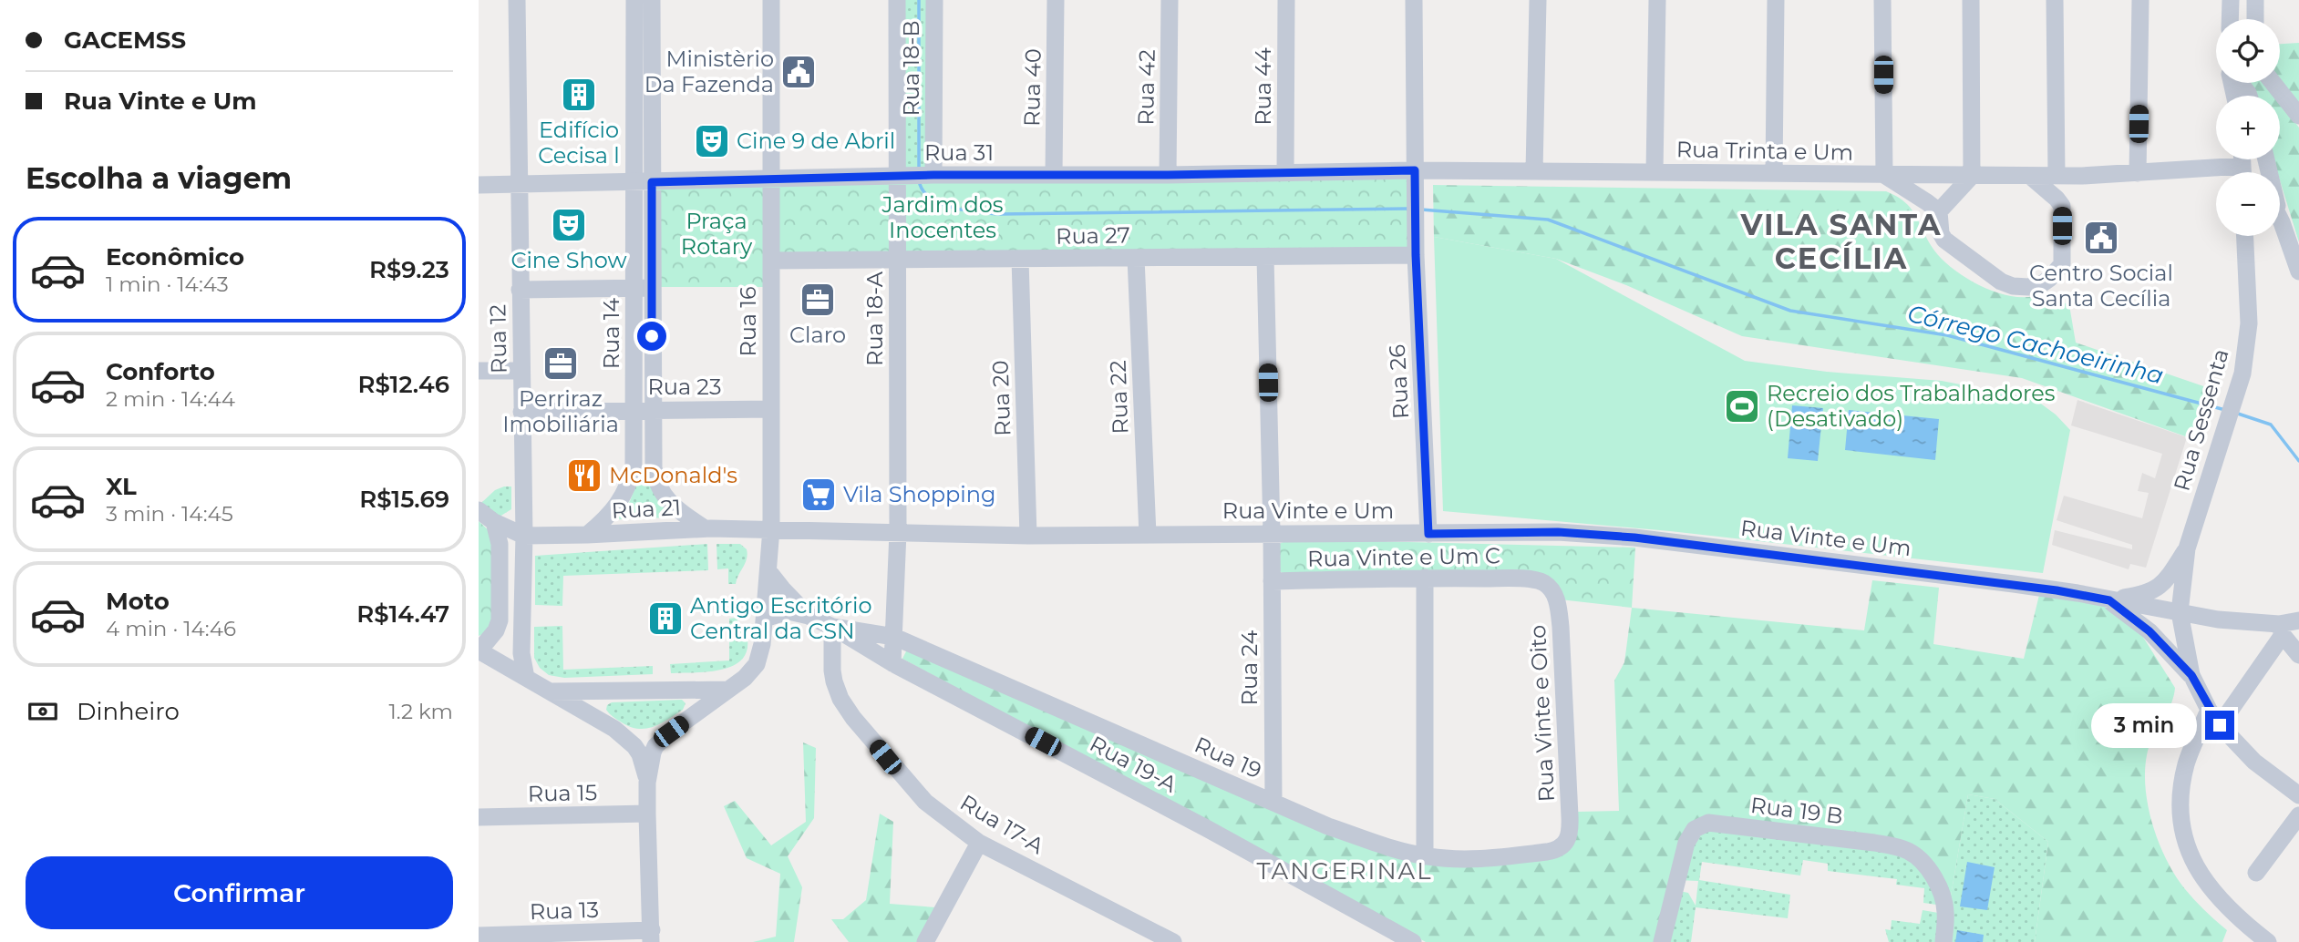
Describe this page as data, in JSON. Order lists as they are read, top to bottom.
{
  "streets": {
    "street": [
      "Rua 18-B",
      "Rua 44",
      "Rua 40",
      "Rua 42",
      "Rua Trinta e Um",
      "Rua 31",
      "Rua 27",
      "Rua 18-A",
      "Rua 16",
      "Rua 14",
      "Rua 12",
      "Rua 26",
      "Rua 23",
      "Rua 22",
      "Rua 20",
      "Rua Sessenta",
      "Rua 21",
      "Rua Vinte e Um",
      "Rua Vinte e Um C",
      "Rua 24",
      "Rua Vinte e Oito",
      "Rua 19",
      "Rua 19-A",
      "Rua 15",
      "Rua 19 B",
      "Rua 17-A",
      "Rua 13"
    ]
  },
  "crossings": [
    ["Rua 18-B", "Rua 31"],
    ["Rua 44", "Rua Trinta e Um"],
    ["Rua 44", "Rua 31"],
    ["Rua 40", "Rua 31"],
    ["Rua 42", "Rua 31"],
    ["Rua Trinta e Um", "Rua 31"],
    ["Rua Trinta e Um", "Rua 26"],
    ["Rua 31", "Rua 18-A"],
    ["Rua 31", "Rua 16"],
    ["Rua 31", "Rua 14"],
    ["Rua 31", "Rua 12"],
    ["Rua 27", "Rua 18-A"],
    ["Rua 27", "Rua 16"],
    ["Rua 27", "Rua 26"],
    ["Rua 27", "Rua 22"],
    ["Rua 27", "Rua 20"],
    ["Rua 27", "Rua 24"],
    ["Rua 18-A", "Rua Vinte e Um"],
    ["Rua 18-A", "Rua 19"],
    ["Rua 18-A", "Rua 19-A"],
    ["Rua 16", "Rua 23"],
    ["Rua 16", "Rua 21"],
    ["Rua 16", "Rua Vinte e Um"],
    ["Rua 14", "Rua 23"],
    ["Rua 14", "Rua 21"],
    ["Rua 12", "Rua 23"],
    ["Rua 12", "Rua 21"],
    ["Rua 26", "Rua Vinte e Um"],
    ["Rua 22", "Rua Vinte e Um"],
    ["Rua 20", "Rua Vinte e Um"],
    ["Rua 21", "Rua Vinte e Um"],
    ["Rua Vinte e Um", "Rua 24"],
    ["Rua Vinte e Um C", "Rua 24"],
    ["Rua Vinte e Um C", "Rua Vinte e Oito"],
    ["Rua 24", "Rua 19"],
    ["Rua Vinte e Oito", "Rua 19"],
    ["Rua 19", "Rua 19-A"],
    ["Rua 19", "Rua 17-A"],
    ["Rua 19-A", "Rua 17-A"]
  ],
  "districts": ["VILA SANTA CECÍLIA", "TANGERINAL"],
  "water": ["Córrego Cachoeirinha"],
  "parks": ["Jardim dos Inocentes", "Praça Rotary"],
  "places": {
    "public building": ["Ministèrio Da Fazenda", "Centro Social Santa Cecília"],
    "building": ["Edifício Cecisa l", "Antigo Escritório Central da CSN"],
    "theatre": ["Cine 9 de Abril", "Cine Show"],
    "office": ["Claro", "Perriraz Imobiliária"],
    "sports": ["Recreio dos Trabalhadores (Desativado)"],
    "restaurant": ["McDonald's"],
    "supermarket": ["Vila Shopping"]
  },
  "page": {
    "banner": ["GACEMSS", "Rua Vinte e Um"],
    "map_buttons": ["+", "−"],
    "heading": "Escolha a viagem",
    "list": [
      {
        "name": "Econômico",
        "note": "1 min · 14:43",
        "value": "R$9.23"
      },
      {
        "name": "Conforto",
        "note": "2 min · 14:44",
        "value": "R$12.46"
      },
      {
        "name": "XL",
        "note": "3 min · 14:45",
        "value": "R$15.69"
      },
      {
        "name": "Moto",
        "note": "4 min · 14:46",
        "value": "R$14.47"
      }
    ],
    "pay": ["Dinheiro", "1.2 km"],
    "bubble": "3 min",
    "buttons": "Confirmar"
  }
}
